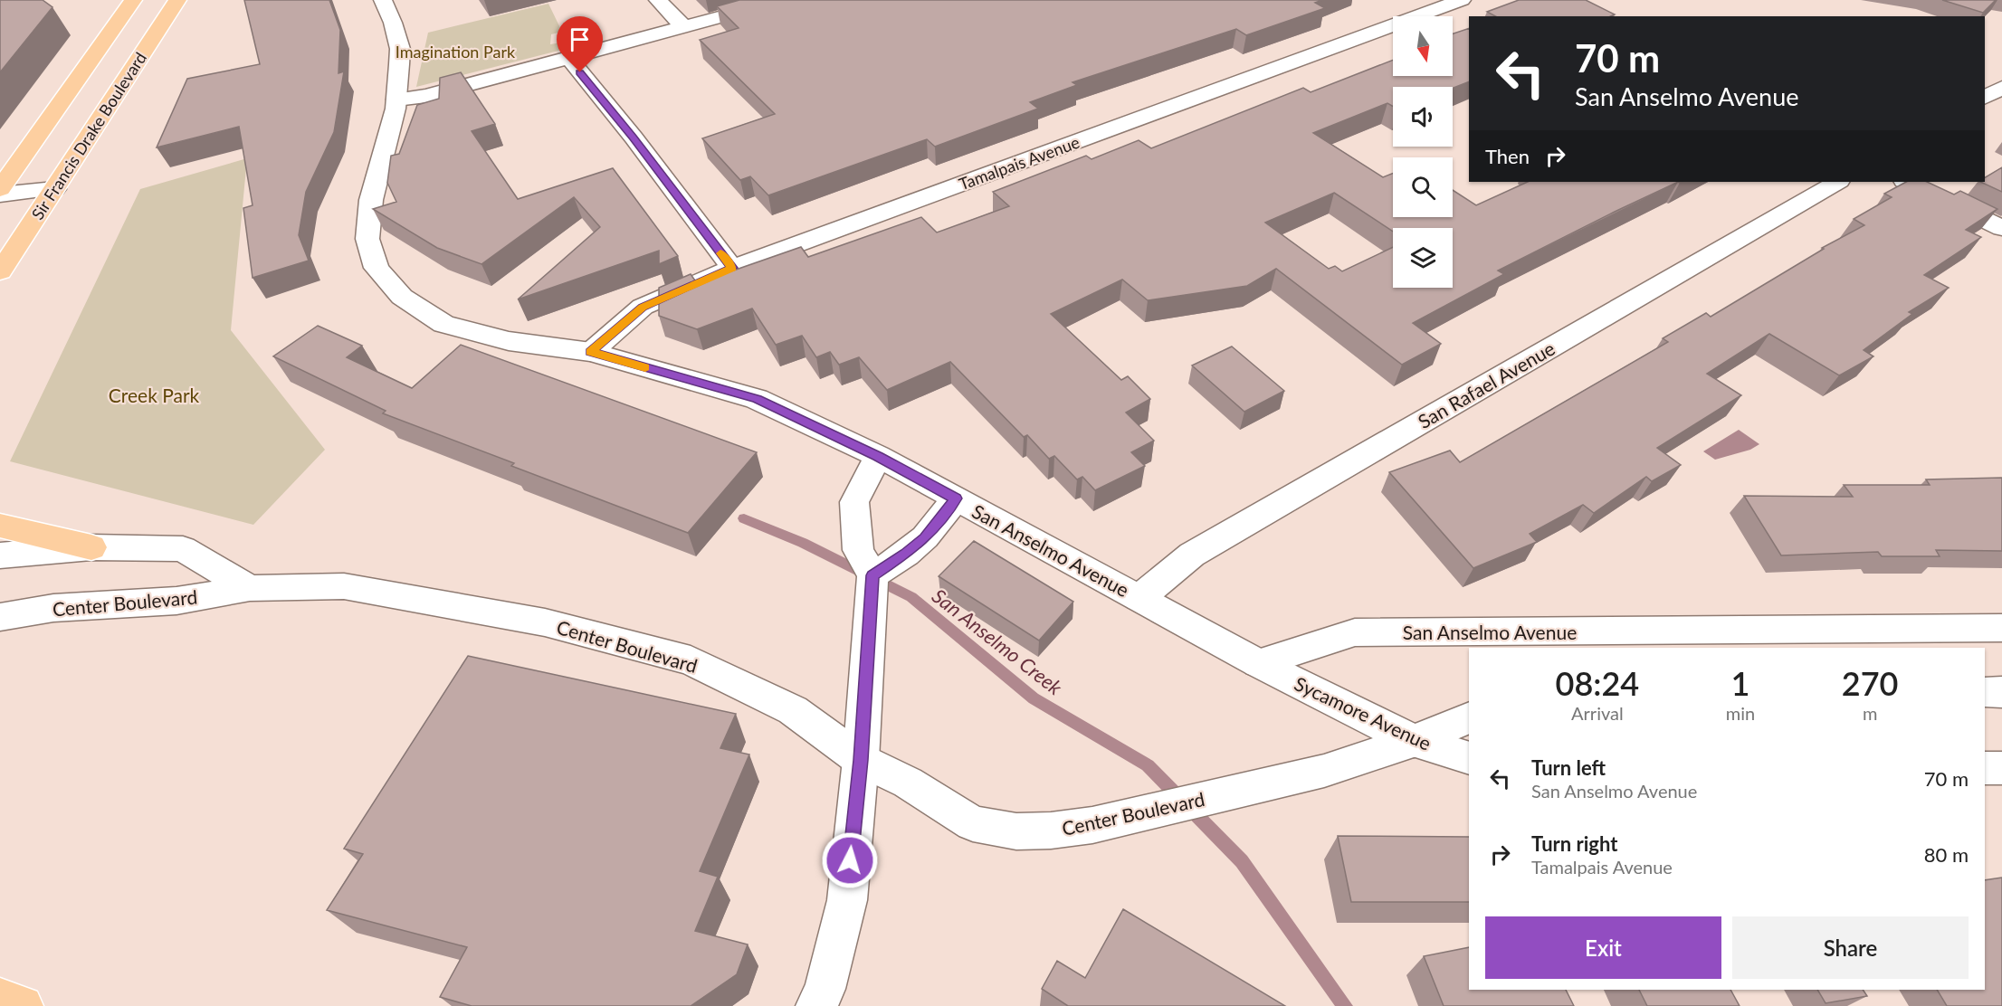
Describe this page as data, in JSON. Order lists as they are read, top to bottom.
{
  "streets": {
    "main road": ["Sir Francis Drake Boulevard"],
    "street": [
      "Tamalpais Avenue",
      "San Rafael Avenue",
      "San Anselmo Avenue",
      "Center Boulevard",
      "Sycamore Avenue"
    ]
  },
  "crossings": [
    ["Tamalpais Avenue", "San Anselmo Avenue"],
    ["San Rafael Avenue", "San Anselmo Avenue"],
    ["San Anselmo Avenue", "Sycamore Avenue"],
    ["Center Boulevard", "Sycamore Avenue"]
  ],
  "water": ["San Anselmo Creek"],
  "parks": ["Imagination Park", "Creek Park"],
  "north": "bottom",
  "page": {
    "turn": ["70 m", "San Anselmo Avenue"],
    "then": "Then",
    "eta": [
      "08:24",
      "Arrival",
      "1",
      "min",
      "270",
      "m"
    ],
    "list": [
      {
        "name": "Turn left",
        "note": "San Anselmo Avenue",
        "value": "70 m"
      },
      {
        "name": "Turn right",
        "note": "Tamalpais Avenue",
        "value": "80 m"
      }
    ],
    "buttons": ["Exit", "Share"]
  }
}
